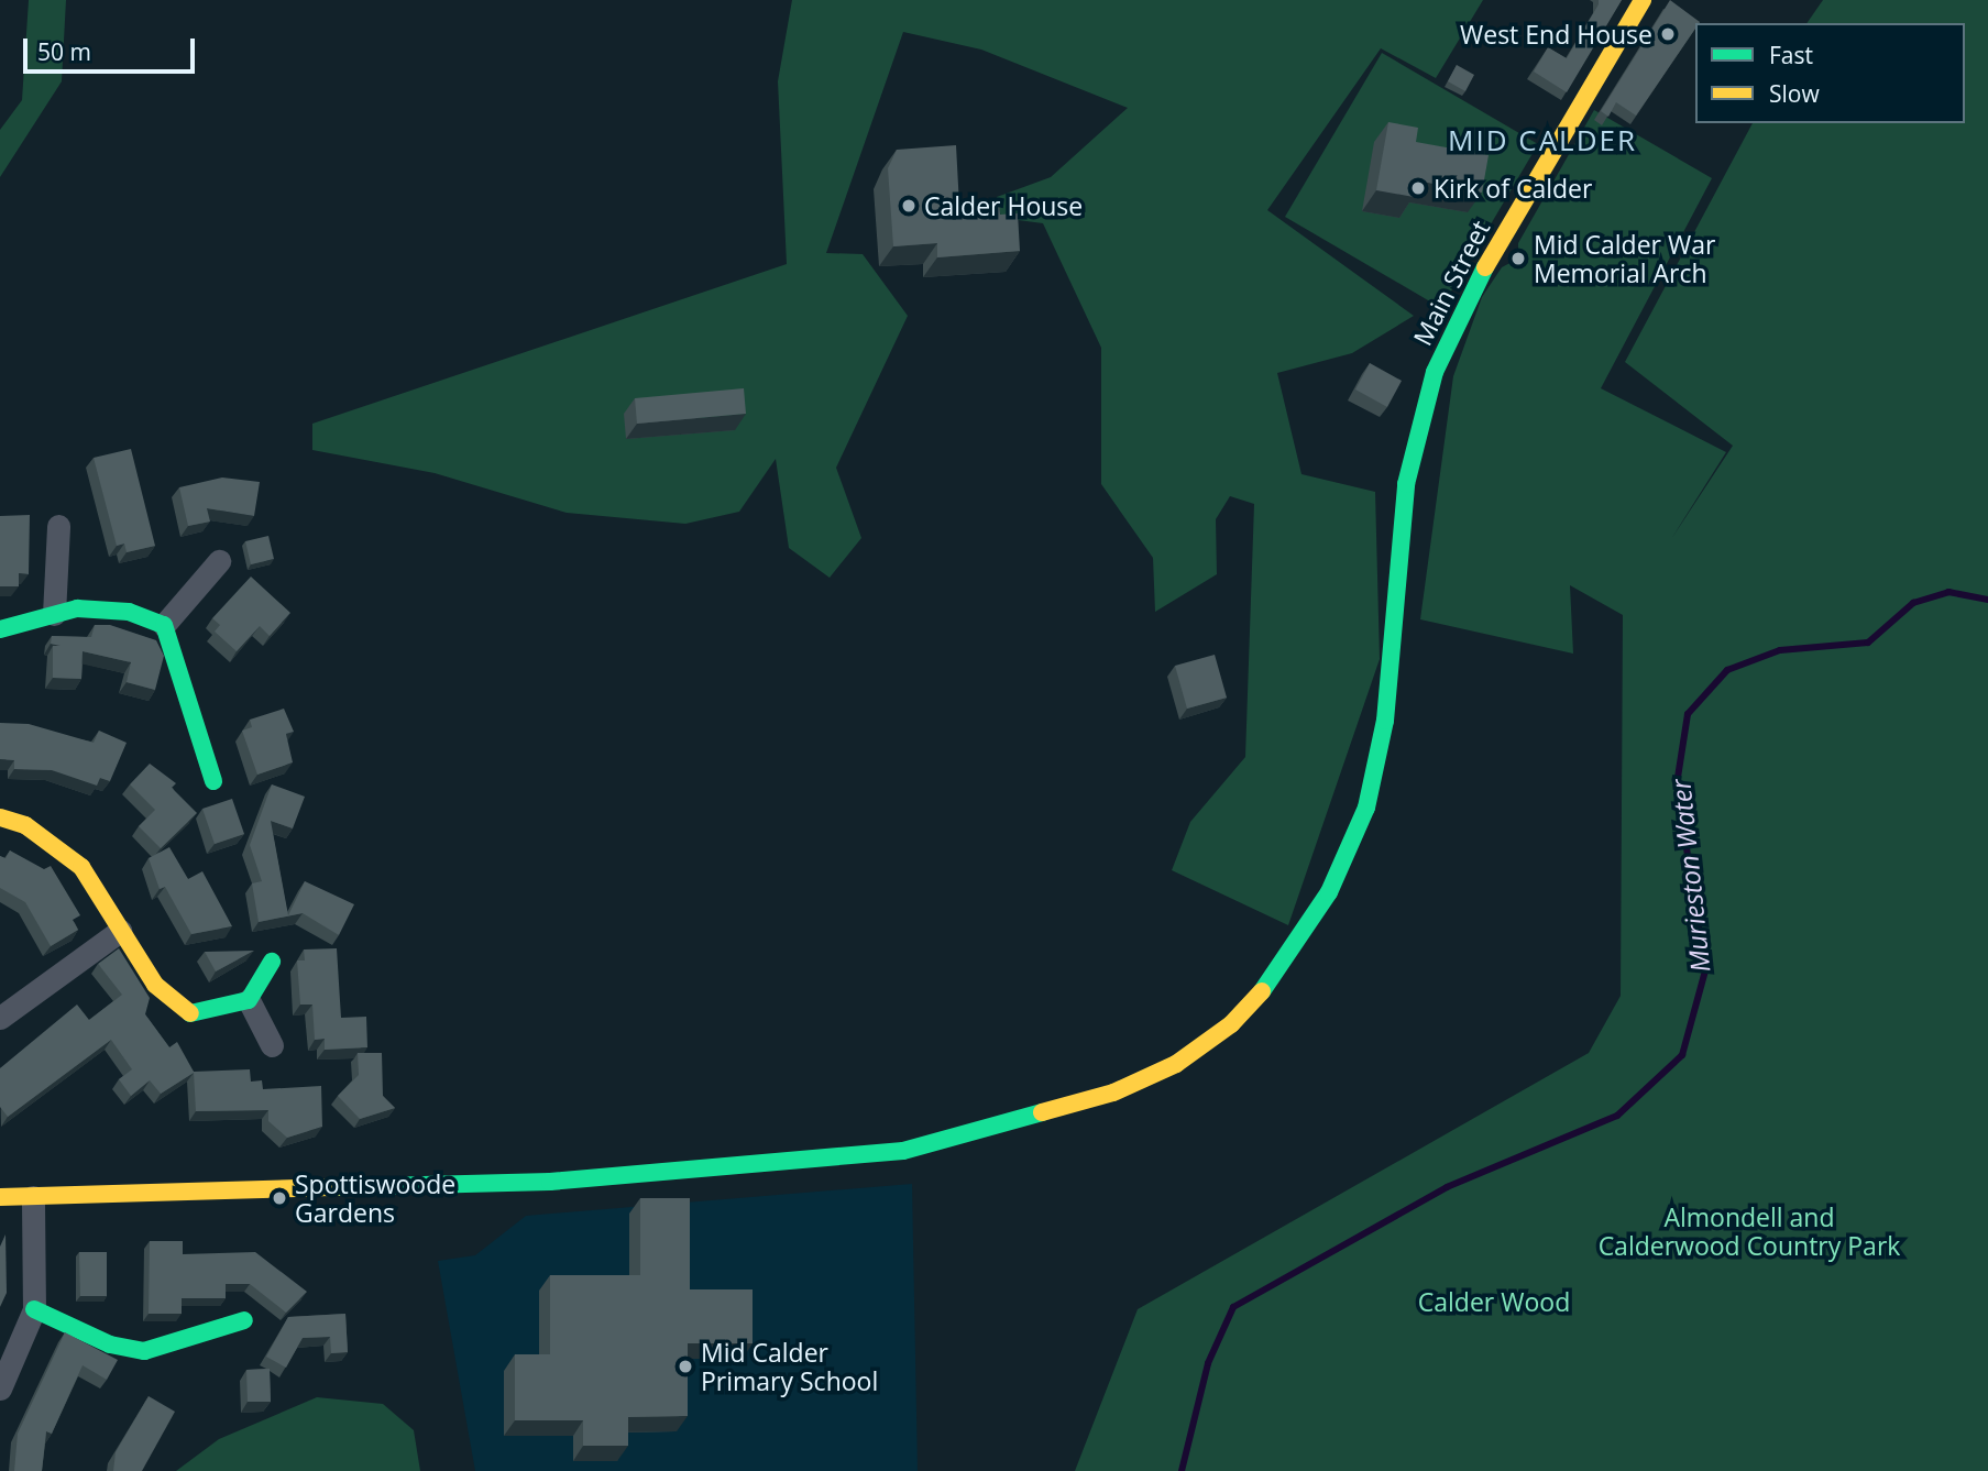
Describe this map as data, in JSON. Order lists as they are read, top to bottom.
{
  "streets": {
    "street": ["Main Street"]
  },
  "districts": ["MID CALDER"],
  "water": ["Murieston Water"],
  "parks": ["Almondell and Calderwood Country Park", "Calder Wood"],
  "places": [
    "West End House",
    "Kirk of Calder",
    "Calder House",
    "Mid Calder War Memorial Arch",
    "Spottiswoode Gardens",
    "Mid Calder Primary School"
  ],
  "legend": ["Fast", "Slow"],
  "scale_bar": "50 m"
}
